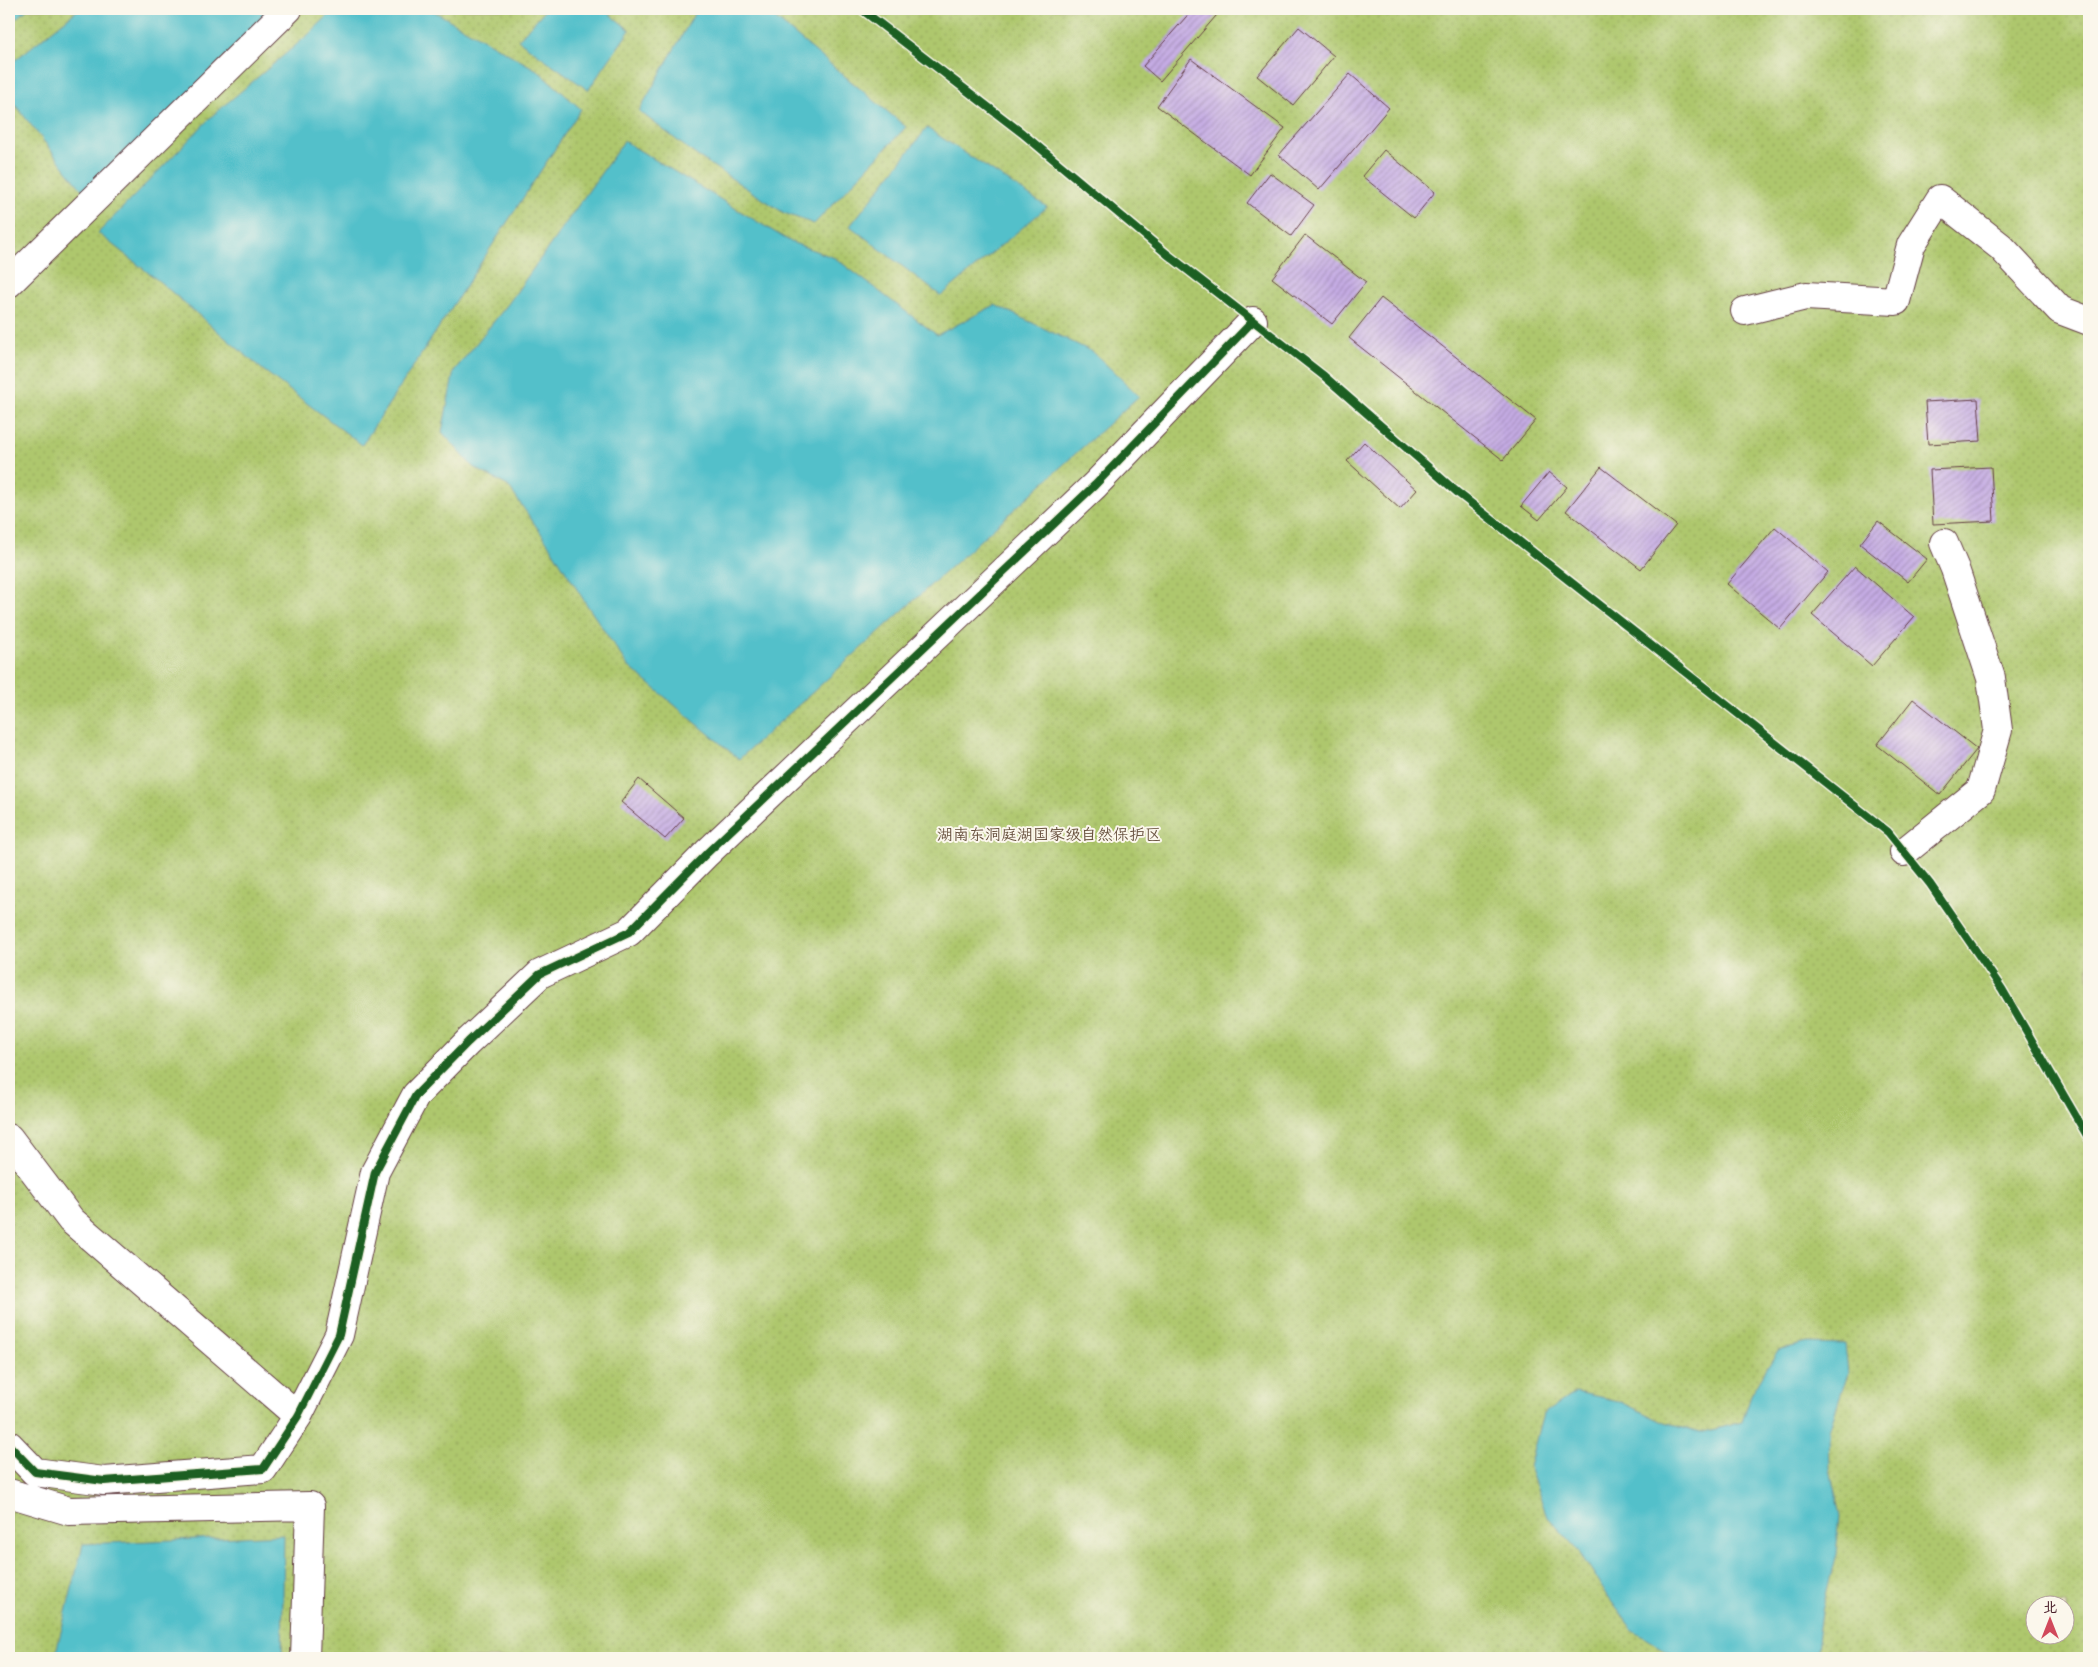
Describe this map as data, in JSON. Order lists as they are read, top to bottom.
{
  "parks": ["湖南东洞庭湖国家级自然保护区"],
  "north": "top"
}
